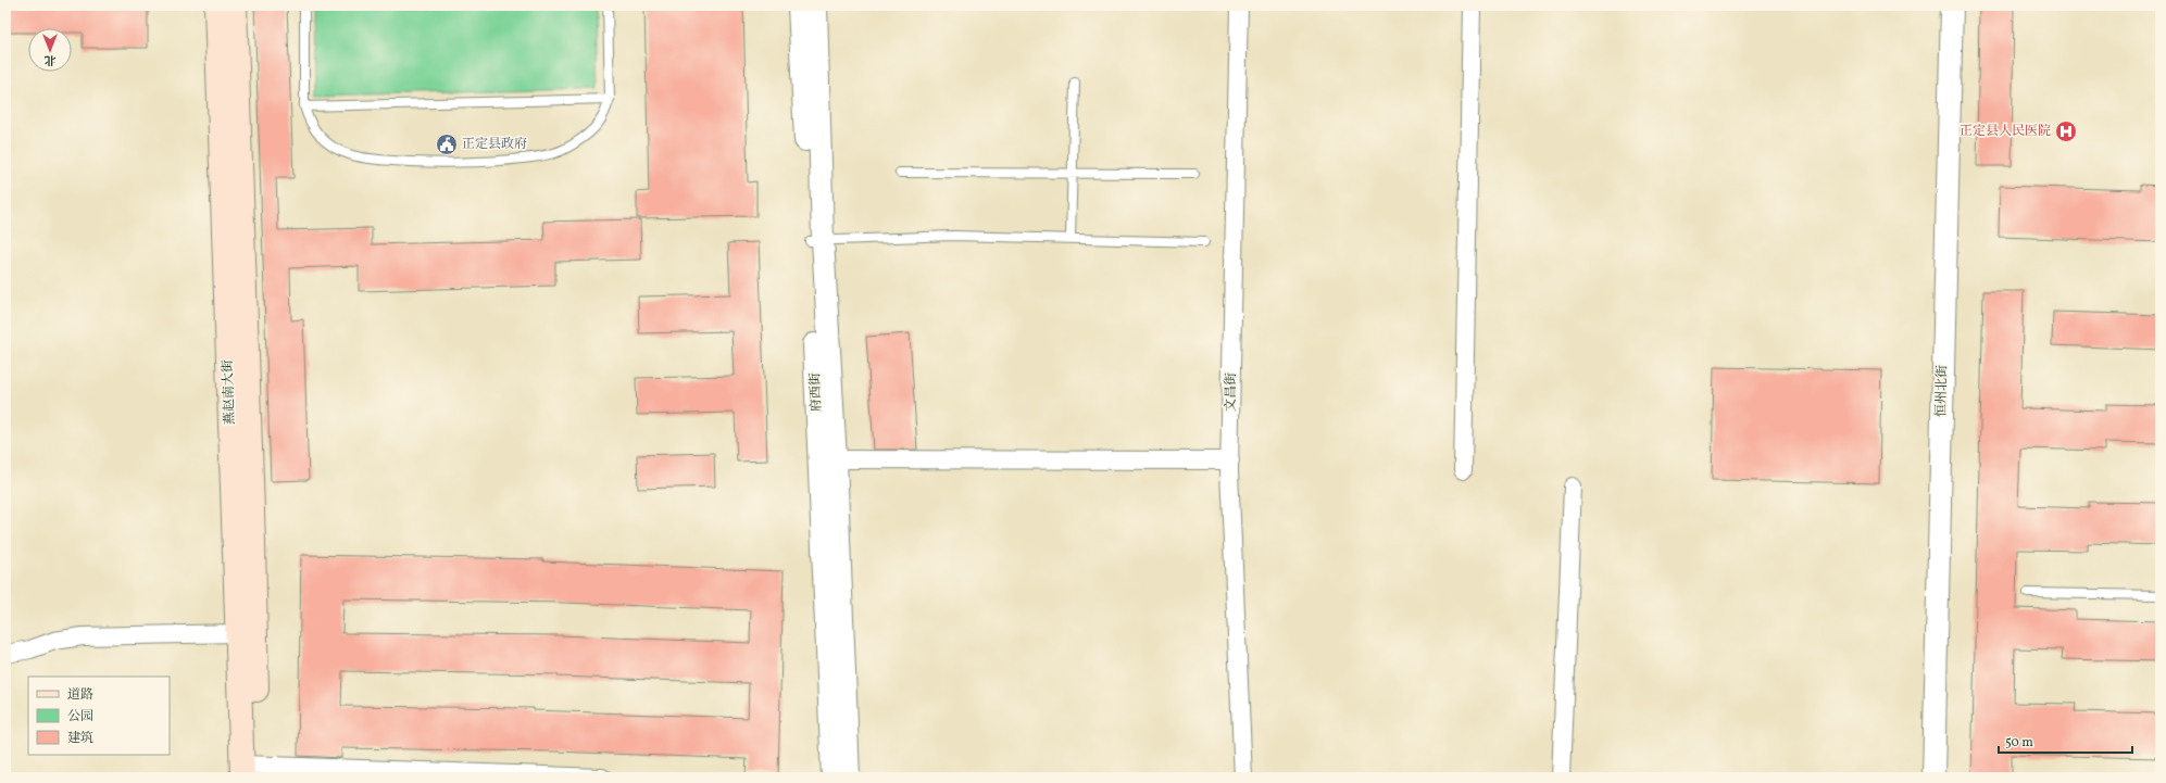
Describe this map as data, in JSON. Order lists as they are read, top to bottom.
{
  "streets": {
    "main road": ["燕赵南大街"],
    "street": ["恒州北街", "府西街", "文昌街"]
  },
  "places": {
    "hospital": ["正定县人民医院"],
    "public building": ["正定县政府"]
  },
  "legend": ["道路", "公园", "建筑"],
  "scale_bar": "50 m",
  "north": "bottom"
}
